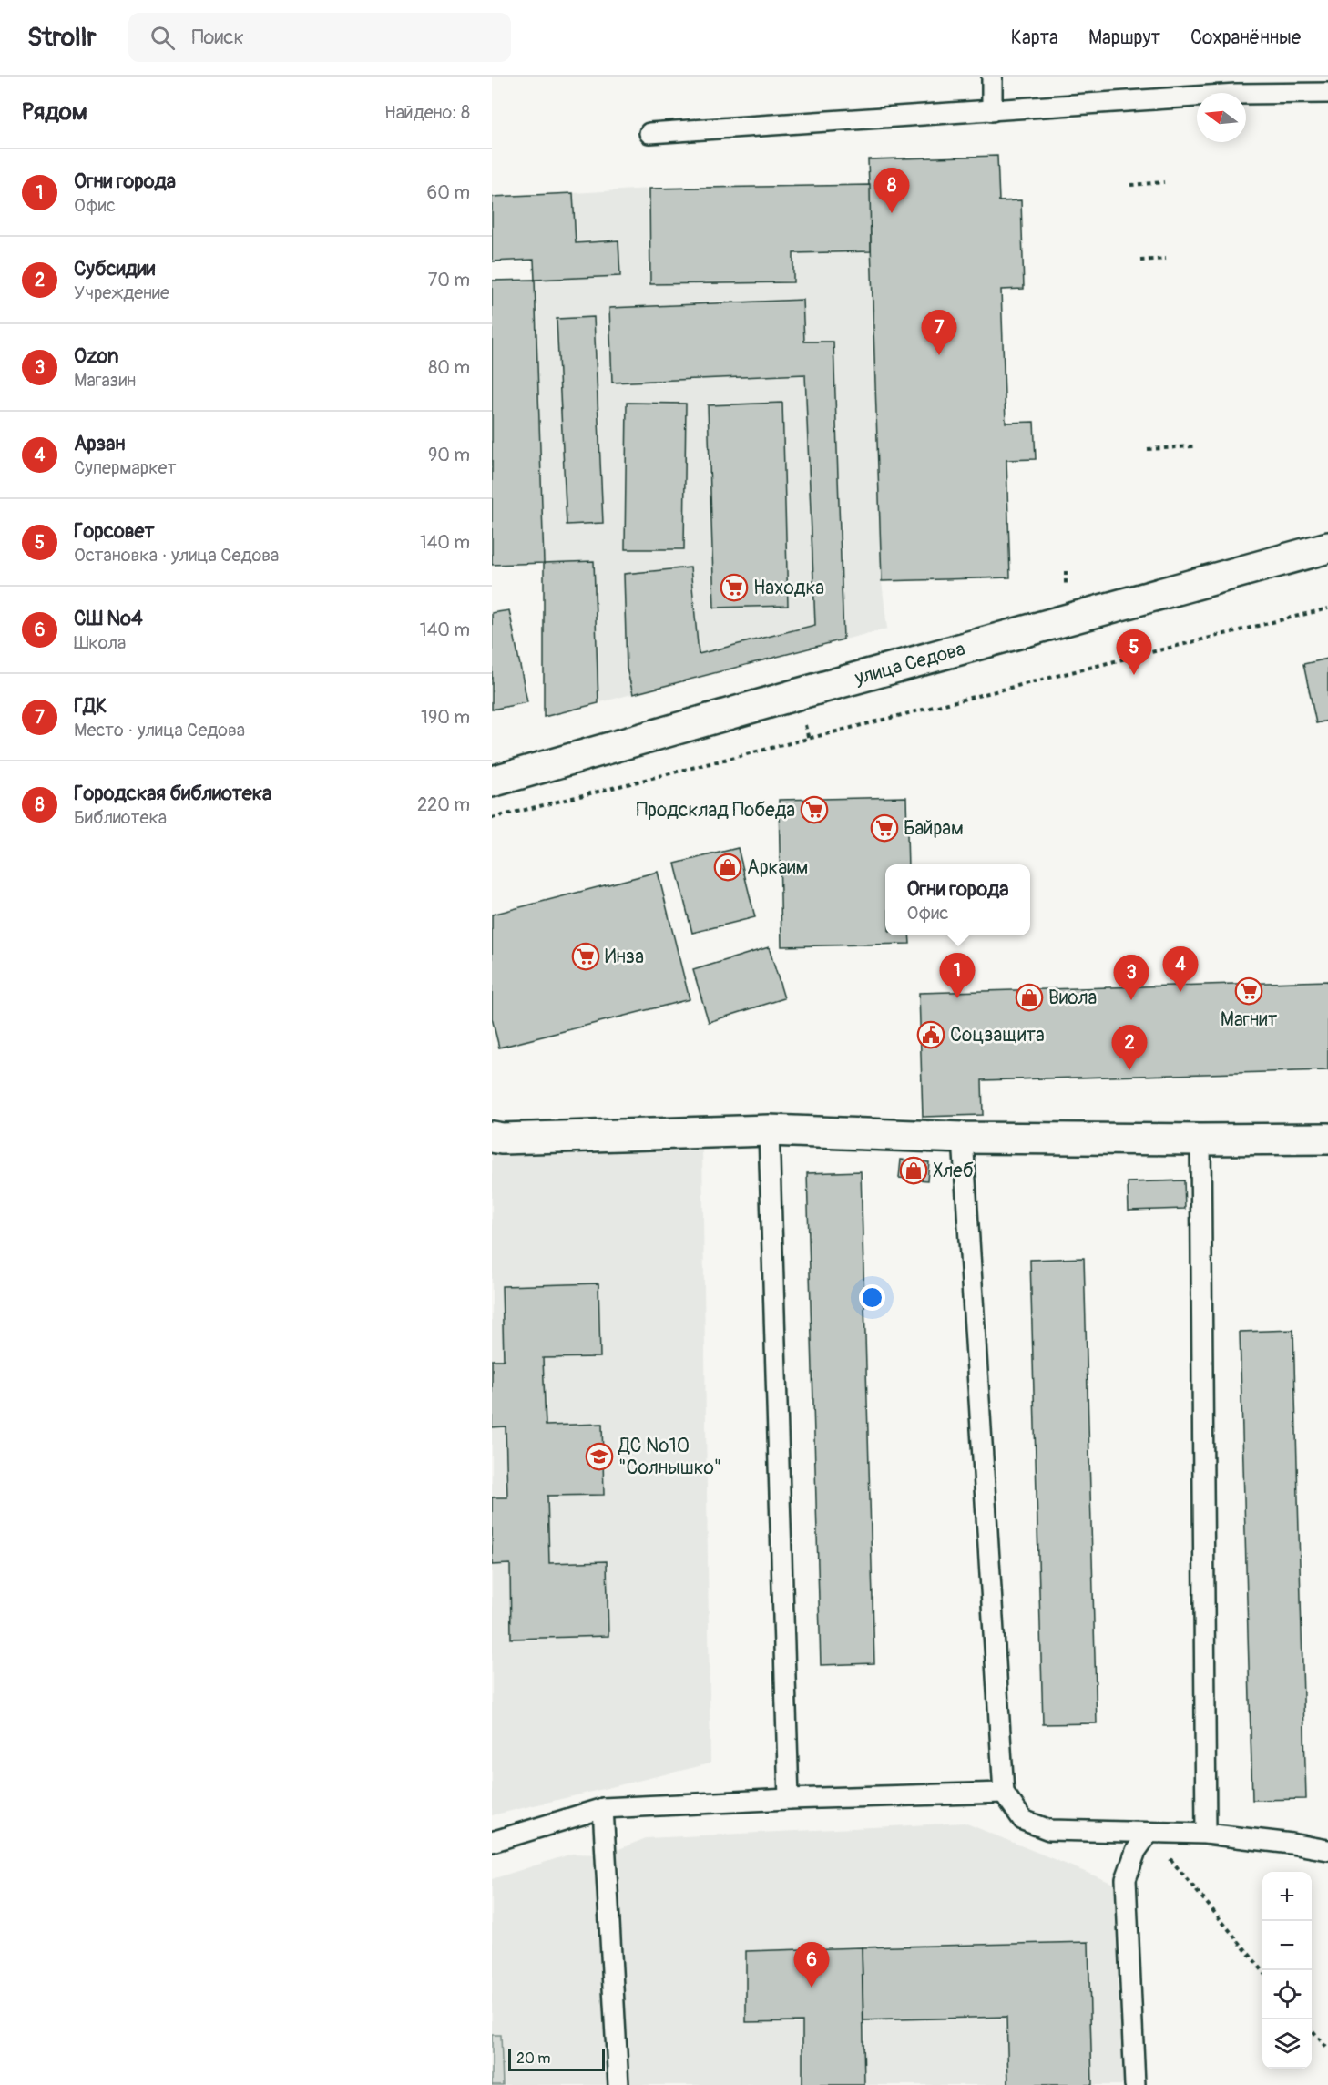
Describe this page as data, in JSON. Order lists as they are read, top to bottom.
{
  "streets": {
    "main road": ["улица Седова"]
  },
  "places": {
    "supermarket": [
      "Находка",
      "Продсклад Победа",
      "Байрам",
      "Инза",
      "Магнит"
    ],
    "shop": ["Аркаим", "Виола", "Хлеб"],
    "public building": ["Соцзащита"],
    "school or university": ["ДС №10 \"Солнышко\""]
  },
  "scale_bar": "20 m",
  "north": "left",
  "page": {
    "header": "Strollr",
    "search": "Поиск",
    "nav": ["Карта", "Маршрут", "Сохранённые"],
    "heading": ["Рядом", "Найдено: 8"],
    "list": [
      {
        "mark": "1",
        "name": "Огни города",
        "note": "Офис",
        "value": "60 m"
      },
      {
        "mark": "2",
        "name": "Субсидии",
        "note": "Учреждение",
        "value": "70 m"
      },
      {
        "mark": "3",
        "name": "Ozon",
        "note": "Магазин",
        "value": "80 m"
      },
      {
        "mark": "4",
        "name": "Арзан",
        "note": "Супермаркет",
        "value": "90 m"
      },
      {
        "mark": "5",
        "name": "Горсовет",
        "note": "Остановка · улица Седова",
        "value": "140 m"
      },
      {
        "mark": "6",
        "name": "СШ №4",
        "note": "Школа",
        "value": "140 m"
      },
      {
        "mark": "7",
        "name": "ГДК",
        "note": "Место · улица Седова",
        "value": "190 m"
      },
      {
        "mark": "8",
        "name": "Городская библиотека",
        "note": "Библиотека",
        "value": "220 m"
      }
    ],
    "pins": [
      "8",
      "7",
      "5",
      "4",
      "1",
      "3",
      "2",
      "6"
    ],
    "popup": ["Огни города", "Офис"],
    "map_buttons": ["+", "−"],
    "scale": "20 m"
  }
}
